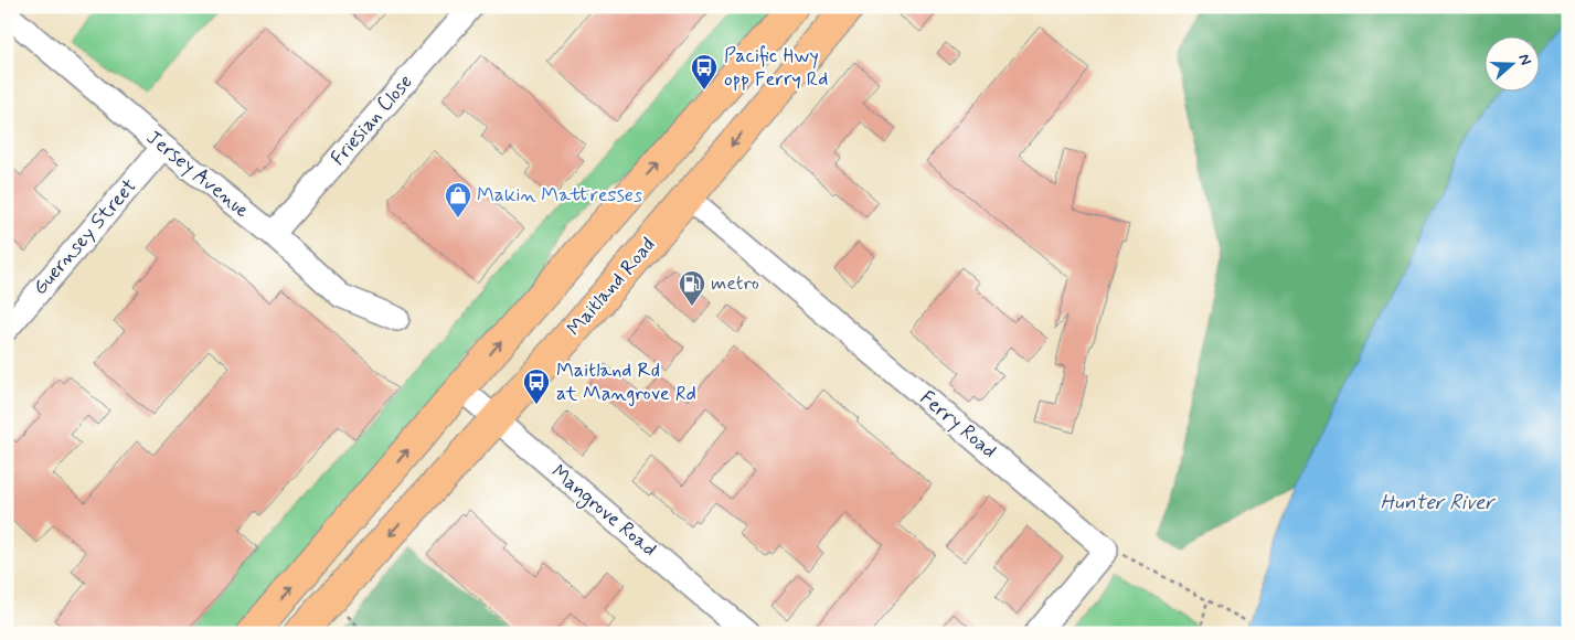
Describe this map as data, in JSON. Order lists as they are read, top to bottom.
{
  "streets": {
    "highway": ["Maitland Road"],
    "street": [
      "Friesian Close",
      "Jersey Avenue",
      "Guernsey Street",
      "Ferry Road",
      "Mangrove Road"
    ]
  },
  "crossings": [
    ["Friesian Close", "Jersey Avenue"],
    ["Jersey Avenue", "Guernsey Street"],
    ["Maitland Road", "Ferry Road"],
    ["Maitland Road", "Mangrove Road"]
  ],
  "water": ["Hunter River"],
  "places": {
    "bus stop": ["Pacific Hwy opp Ferry Rd", "Maitland Rd at Mangrove Rd"],
    "shop": ["Makin Mattresses"],
    "fuel station": ["metro"]
  },
  "north": "right"
}
